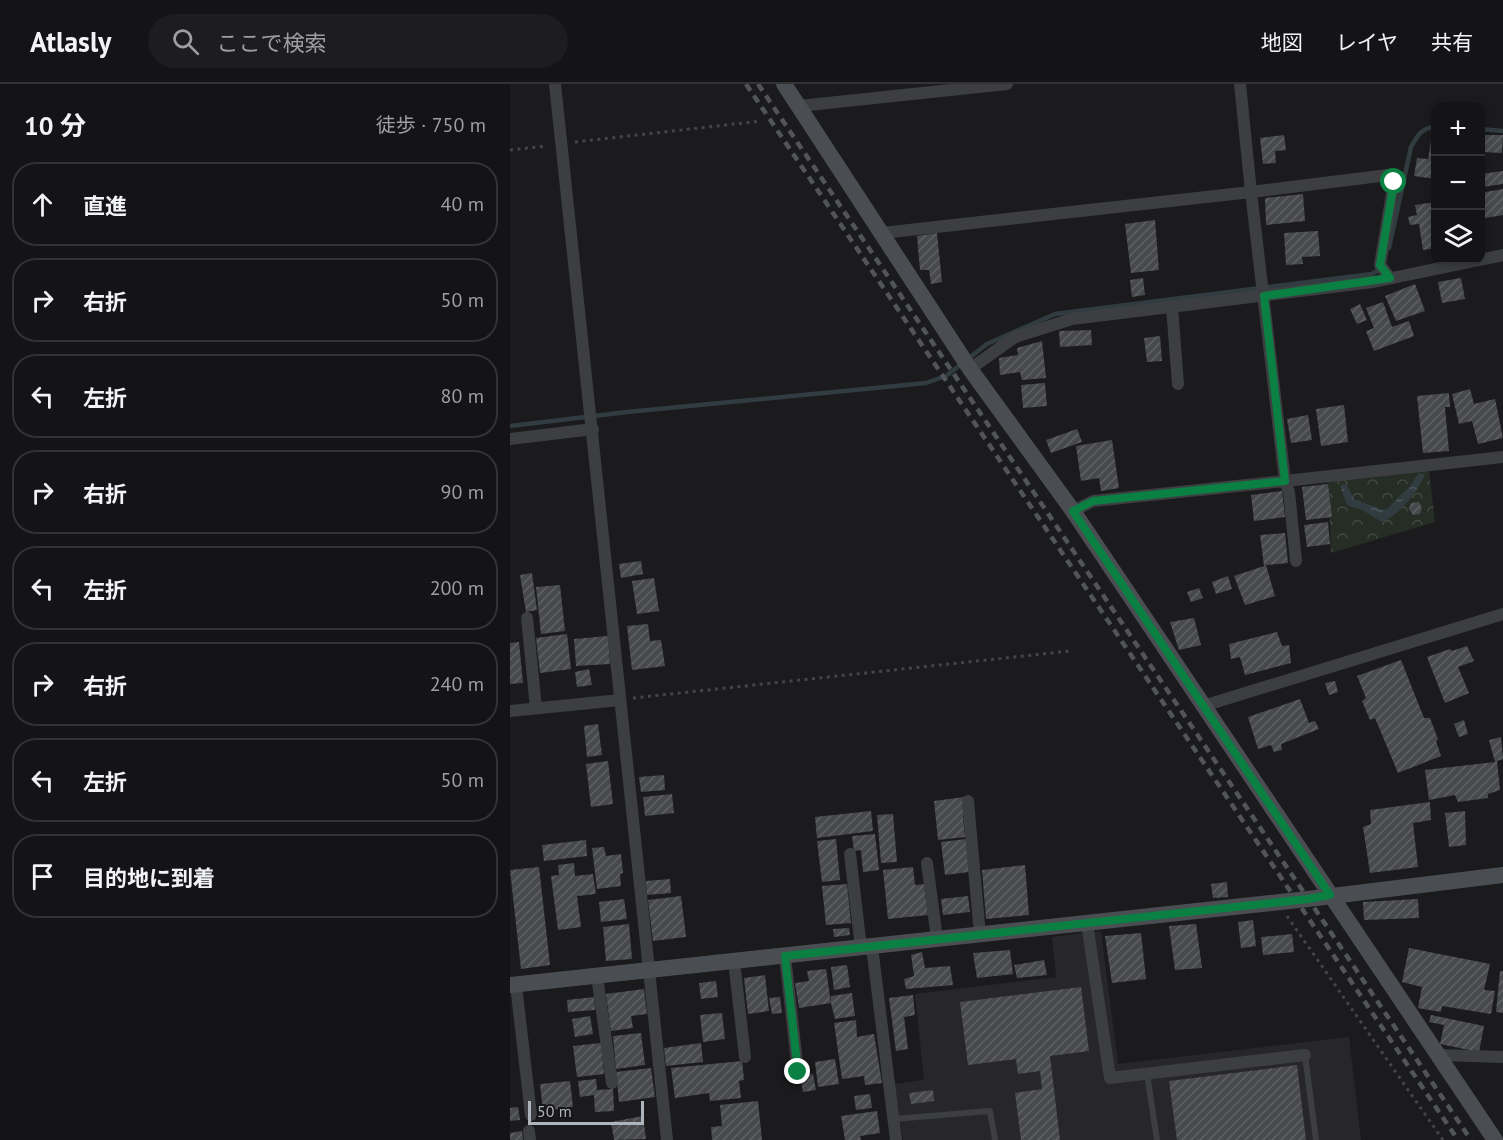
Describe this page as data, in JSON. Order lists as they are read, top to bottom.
{
  "scale_bar": "50 m",
  "page": {
    "header": "Atlasly",
    "search": "ここで検索",
    "nav": ["地図", "レイヤ", "共有"],
    "heading": ["10 分", "徒歩 · 750 m"],
    "map_buttons": ["+", "−"],
    "list": [
      ["直進", "40 m"],
      ["右折", "50 m"],
      ["左折", "80 m"],
      ["右折", "90 m"],
      ["左折", "200 m"],
      ["右折", "240 m"],
      ["左折", "50 m"],
      "目的地に到着"
    ],
    "scale": "50 m"
  }
}
